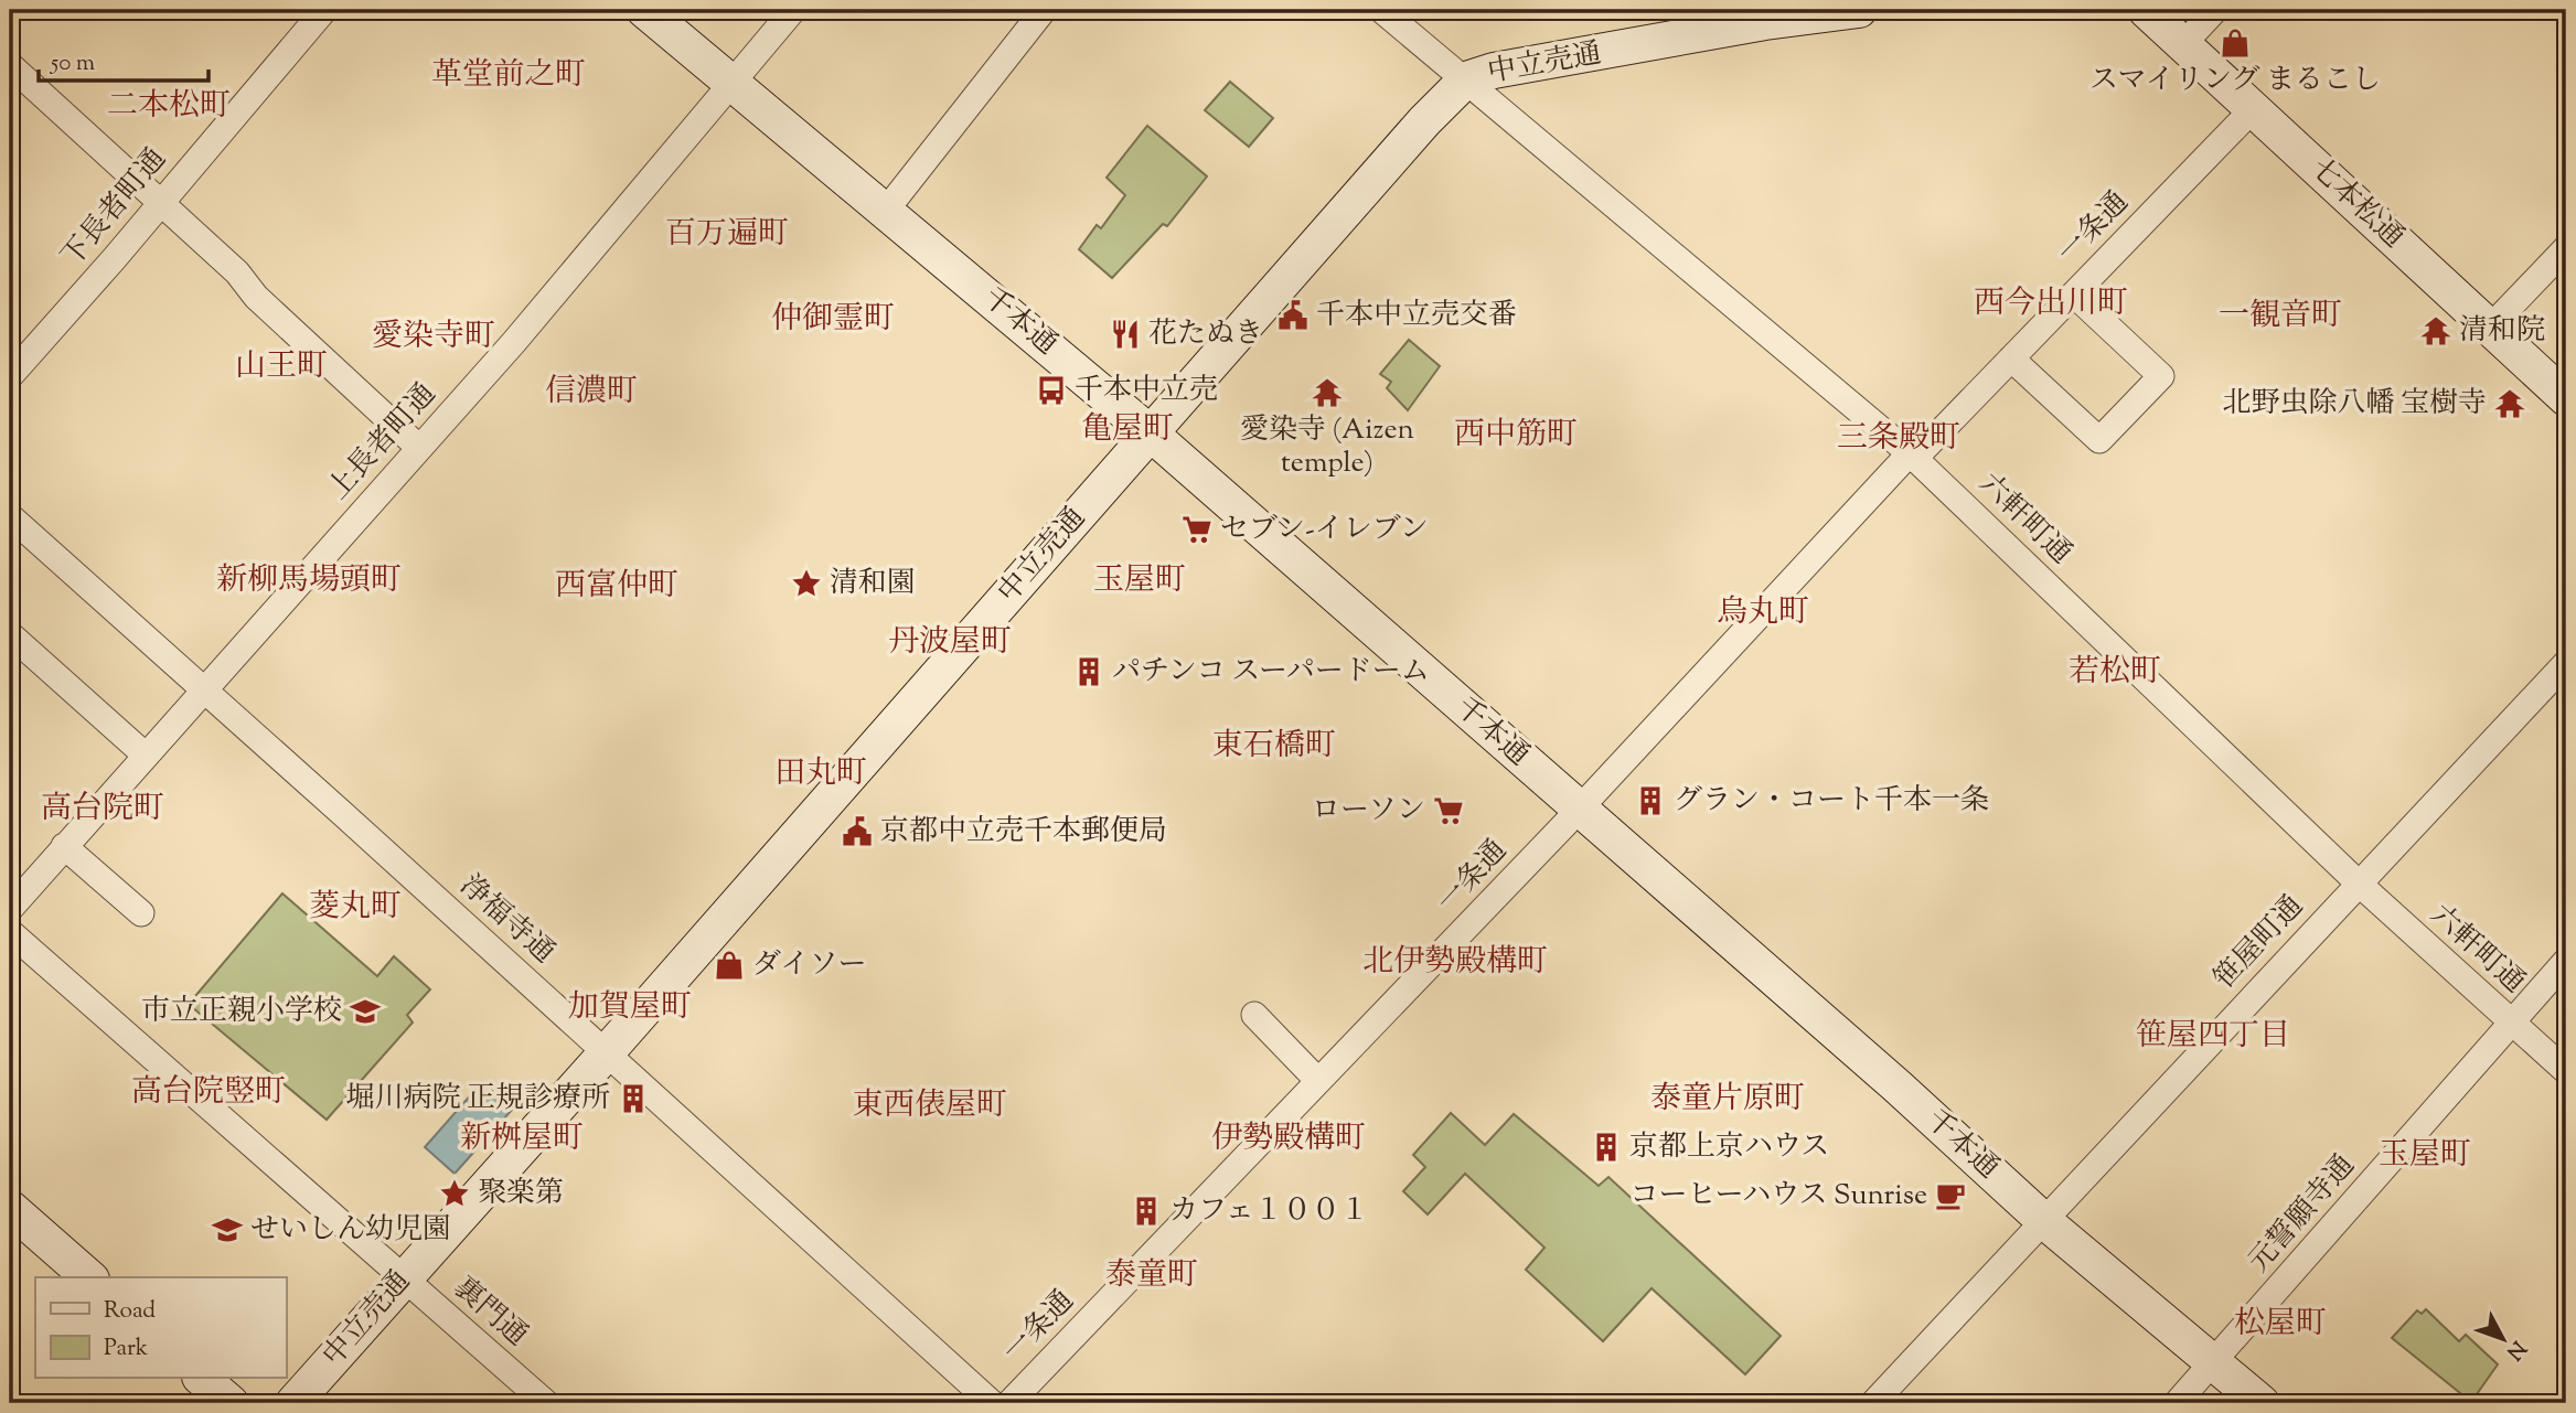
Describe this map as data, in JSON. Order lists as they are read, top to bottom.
{
  "streets": {
    "street": [
      "中立売通",
      "七本松通",
      "下長者町通",
      "一条通",
      "千本通",
      "上長者町通",
      "六軒町通",
      "浄福寺通",
      "笹屋町通",
      "元誓願寺通",
      "裏門通"
    ]
  },
  "crossings": [
    ["中立売通", "千本通"],
    ["中立売通", "六軒町通"],
    ["中立売通", "浄福寺通"],
    ["中立売通", "裏門通"],
    ["七本松通", "一条通"],
    ["一条通", "千本通"],
    ["一条通", "六軒町通"],
    ["千本通", "上長者町通"],
    ["千本通", "笹屋町通"],
    ["千本通", "元誓願寺通"],
    ["上長者町通", "浄福寺通"],
    ["六軒町通", "笹屋町通"],
    ["六軒町通", "元誓願寺通"]
  ],
  "districts": [
    "革堂前之町",
    "二本松町",
    "百万遍町",
    "西今出川町",
    "一観音町",
    "仲御霊町",
    "愛染寺町",
    "山王町",
    "信濃町",
    "亀屋町",
    "西中筋町",
    "三条殿町",
    "新柳馬場頭町",
    "玉屋町",
    "西富仲町",
    "烏丸町",
    "丹波屋町",
    "若松町",
    "東石橋町",
    "田丸町",
    "高台院町",
    "菱丸町",
    "北伊勢殿構町",
    "加賀屋町",
    "笹屋四丁目",
    "高台院竪町",
    "泰童片原町",
    "東西俵屋町",
    "新桝屋町",
    "伊勢殿構町",
    "玉屋町",
    "泰童町",
    "松屋町"
  ],
  "places": {
    "shop": ["スマイリング まるこし", "ダイソー"],
    "public building": ["千本中立売交番", "京都中立売千本郵便局"],
    "temple": ["清和院", "愛染寺 (Aizen temple)", "北野虫除八幡 宝樹寺"],
    "restaurant": ["花たぬき"],
    "bus stop": ["千本中立売"],
    "supermarket": ["セブン-イレブン", "ローソン"],
    "place": ["清和園", "聚楽第"],
    "building": [
      "パチンコ スーパードーム",
      "グラン・コート千本一条",
      "堀川病院 正規診療所",
      "京都上京ハウス",
      "カフェ１００１"
    ],
    "school or university": ["市立正親小学校", "せいしん幼児園"],
    "cafe": ["コーヒーハウス Sunrise"]
  },
  "legend": ["Road", "Park"],
  "scale_bar": "50 m",
  "north": "bottom right"
}
